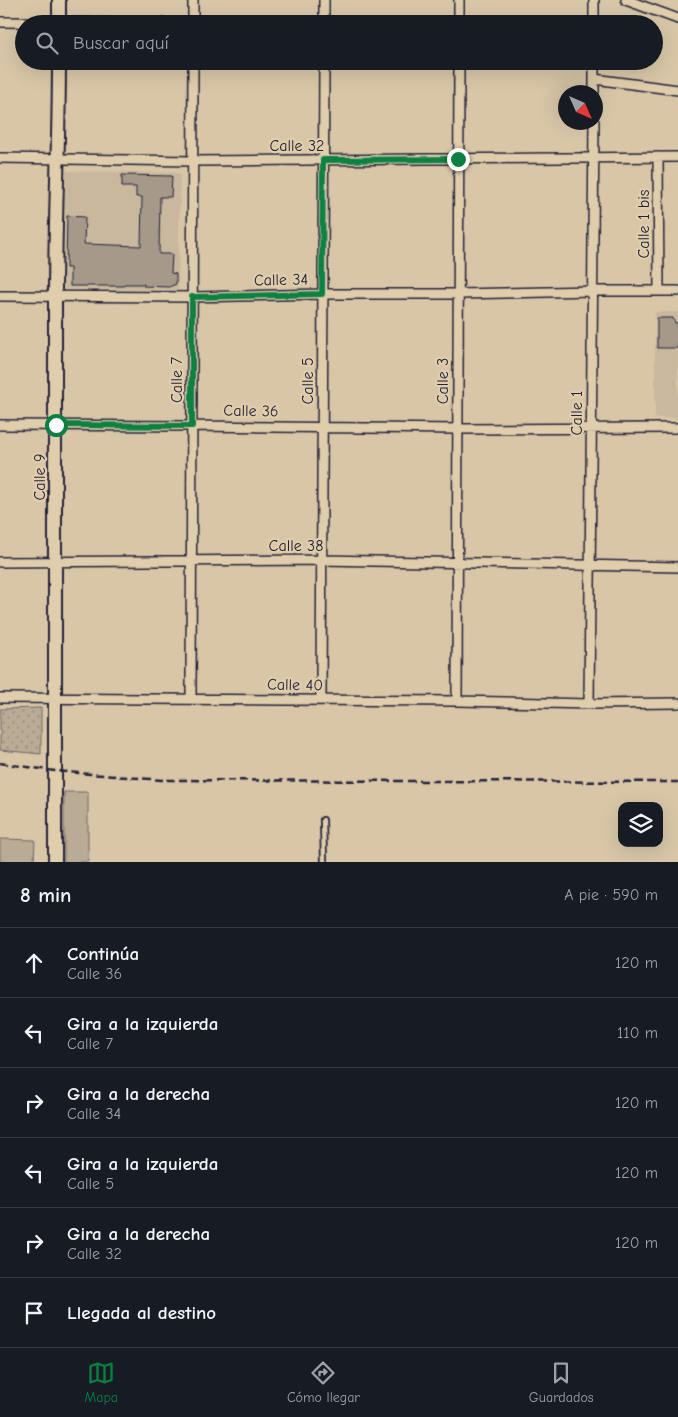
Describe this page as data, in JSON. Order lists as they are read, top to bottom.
{
  "streets": {
    "main road": ["Calle 9"],
    "street": [
      "Calle 32",
      "Calle 1 bis",
      "Calle 34",
      "Calle 7",
      "Calle 5",
      "Calle 3",
      "Calle 36",
      "Calle 1",
      "Calle 38",
      "Calle 40"
    ]
  },
  "crossings": [
    ["Calle 32", "Calle 1 bis"],
    ["Calle 32", "Calle 7"],
    ["Calle 32", "Calle 5"],
    ["Calle 32", "Calle 3"],
    ["Calle 32", "Calle 1"],
    ["Calle 32", "Calle 9"],
    ["Calle 1 bis", "Calle 34"],
    ["Calle 34", "Calle 7"],
    ["Calle 34", "Calle 5"],
    ["Calle 34", "Calle 3"],
    ["Calle 34", "Calle 1"],
    ["Calle 34", "Calle 9"],
    ["Calle 7", "Calle 36"],
    ["Calle 7", "Calle 38"],
    ["Calle 7", "Calle 40"],
    ["Calle 5", "Calle 36"],
    ["Calle 5", "Calle 38"],
    ["Calle 5", "Calle 40"],
    ["Calle 3", "Calle 36"],
    ["Calle 3", "Calle 38"],
    ["Calle 3", "Calle 40"],
    ["Calle 36", "Calle 1"],
    ["Calle 36", "Calle 9"],
    ["Calle 1", "Calle 38"],
    ["Calle 1", "Calle 40"],
    ["Calle 9", "Calle 38"],
    ["Calle 9", "Calle 40"]
  ],
  "north": "bottom right",
  "page": {
    "search": "Buscar aquí",
    "heading": ["8 min", "A pie · 590 m"],
    "list": [
      ["Continúa", "Calle 36", "120 m"],
      ["Gira a la izquierda", "Calle 7", "110 m"],
      ["Gira a la derecha", "Calle 34", "120 m"],
      ["Gira a la izquierda", "Calle 5", "120 m"],
      ["Gira a la derecha", "Calle 32", "120 m"],
      "Llegada al destino"
    ],
    "nav": ["Mapa", "Cómo llegar", "Guardados"]
  }
}
